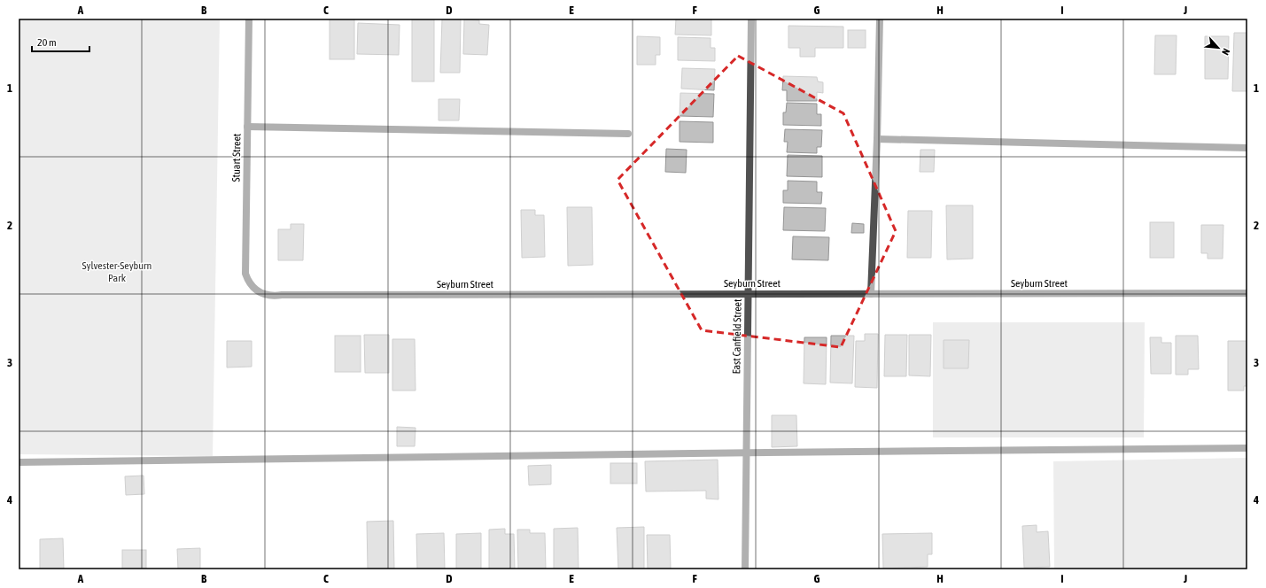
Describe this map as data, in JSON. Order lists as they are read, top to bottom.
{
  "streets": {
    "street": ["Stuart Street", "Seyburn Street", "East Canfield Street"]
  },
  "crossings": [
    ["Stuart Street", "Seyburn Street"],
    ["Seyburn Street", "East Canfield Street"]
  ],
  "parks": ["Sylvester-Seyburn Park"],
  "scale_bar": "20 m",
  "north": "bottom right",
  "grid": {
    "columns": [
      "A",
      "B",
      "C",
      "D",
      "E",
      "F",
      "G",
      "H",
      "I",
      "J"
    ],
    "rows": [
      "1",
      "2",
      "3",
      "4"
    ]
  }
}
